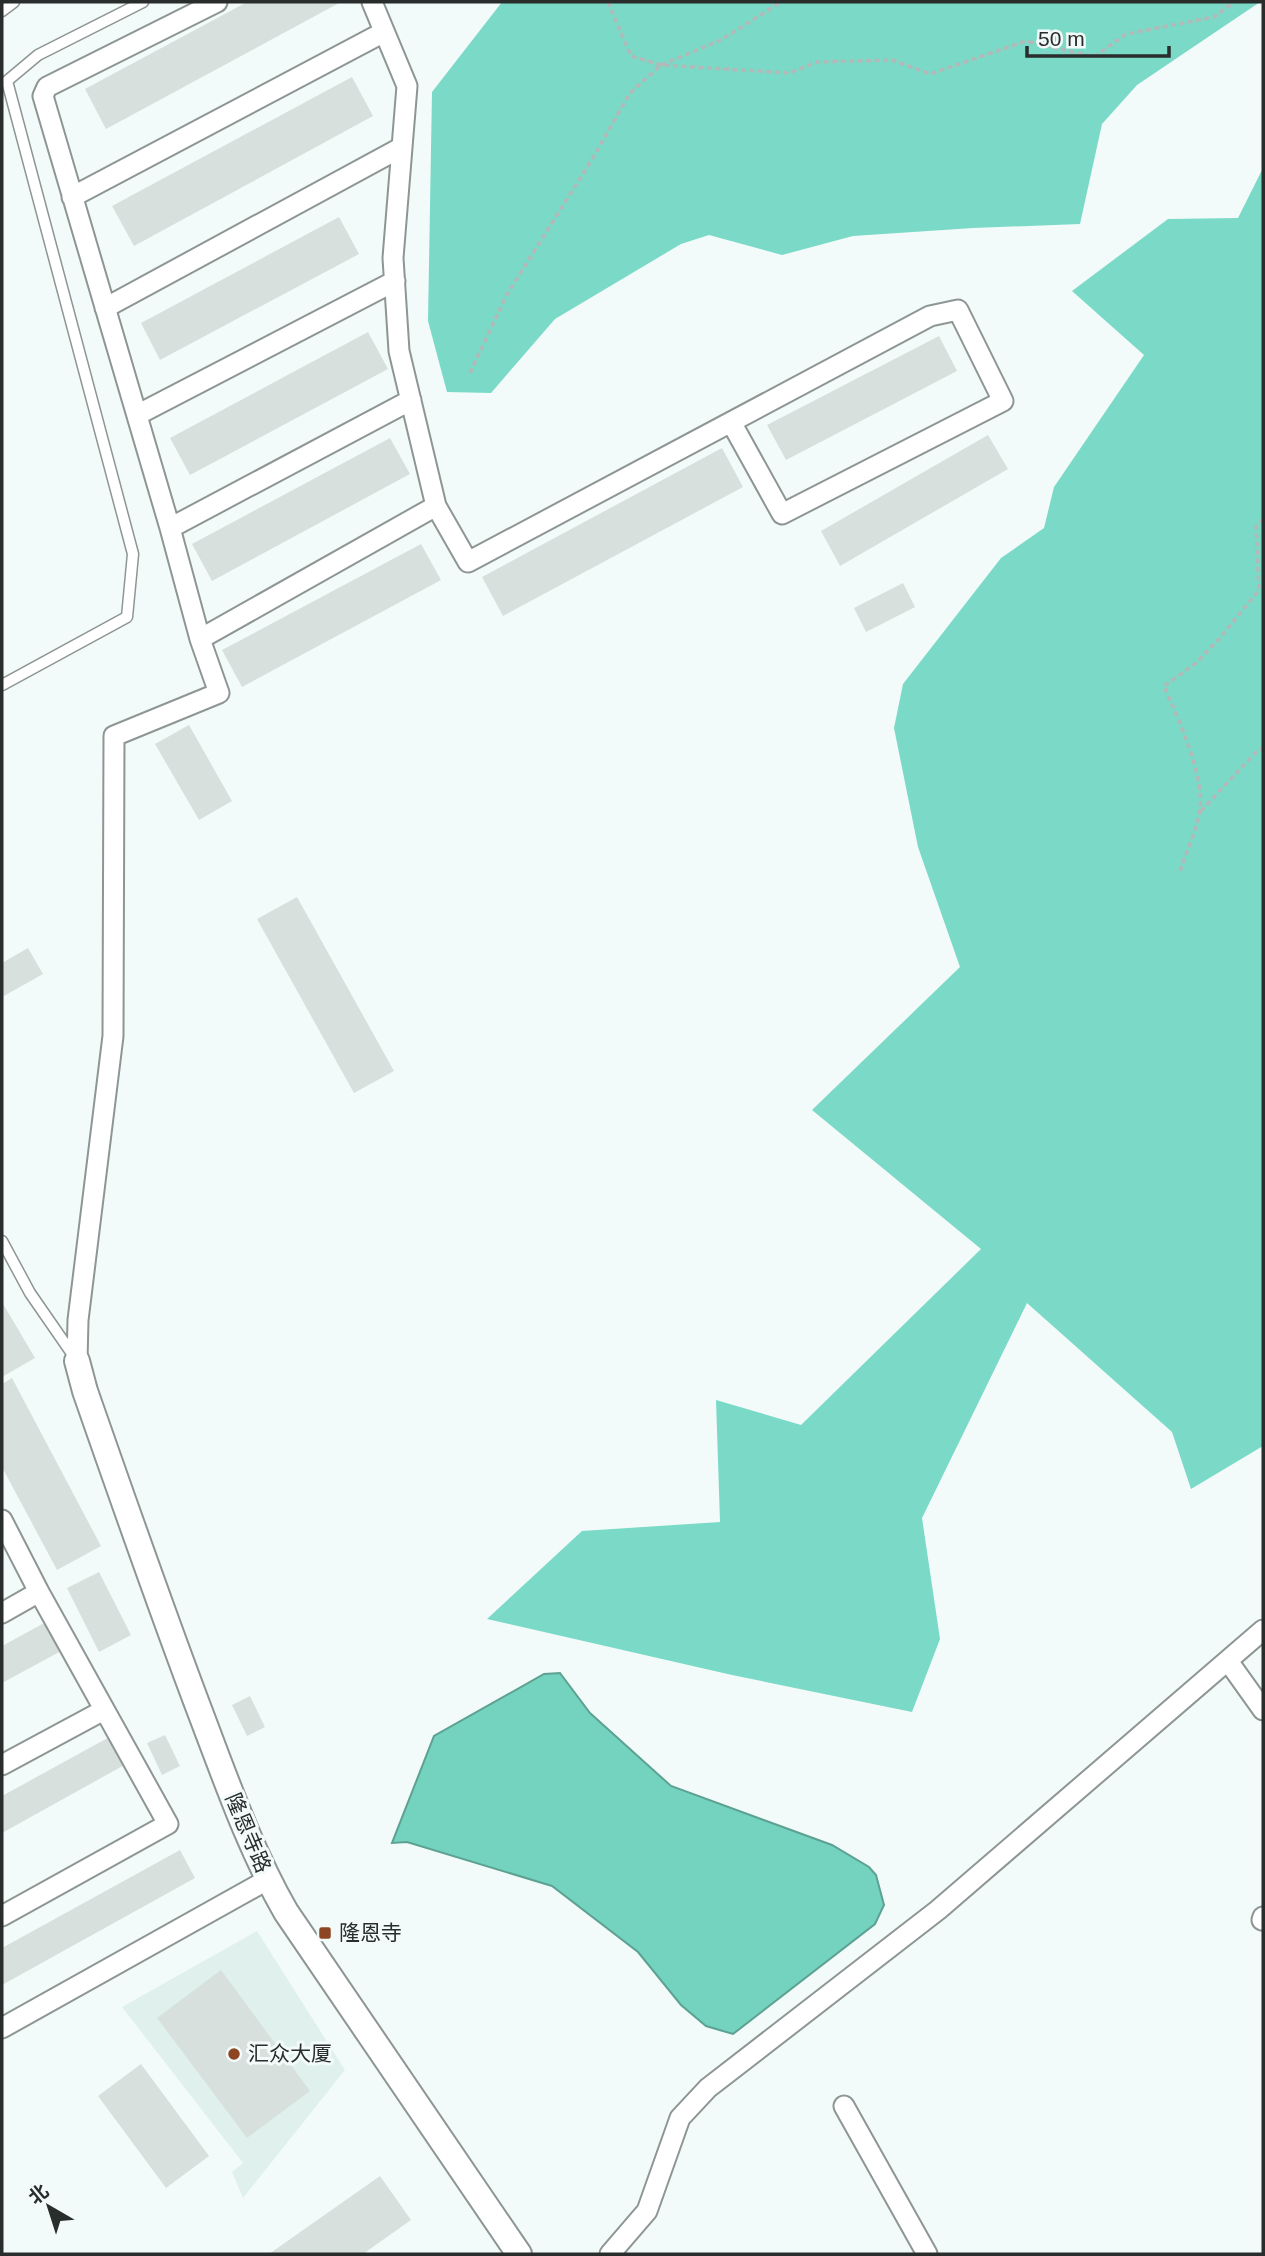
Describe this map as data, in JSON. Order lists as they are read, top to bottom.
{
  "streets": {
    "street": ["隆恩寺路"]
  },
  "places": {
    "transit": ["隆恩寺"],
    "other": ["汇众大厦"]
  },
  "scale_bar": "50 m",
  "north": "top left"
}
